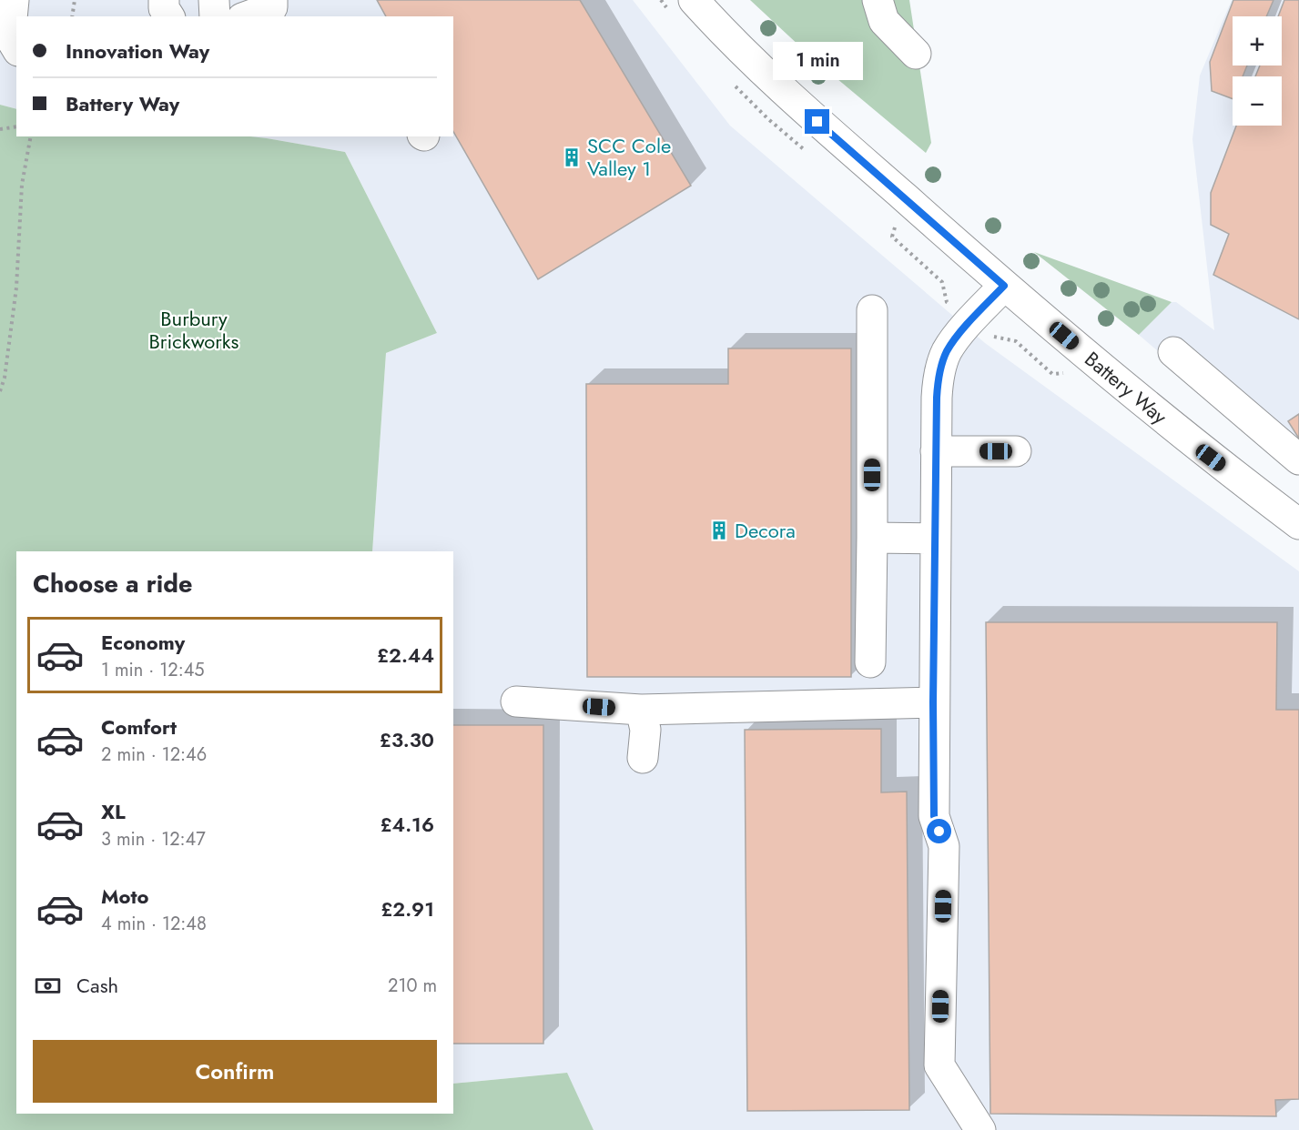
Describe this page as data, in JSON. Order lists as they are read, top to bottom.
{
  "streets": {
    "street": ["Battery Way"]
  },
  "parks": ["Burbury Brickworks"],
  "places": {
    "building": ["SCC Cole Valley 1", "Decora"]
  },
  "page": {
    "map_buttons": ["+", "−"],
    "banner": ["Innovation Way", "Battery Way"],
    "bubble": "1 min",
    "heading": "Choose a ride",
    "list": [
      {
        "name": "Economy",
        "note": "1 min · 12:45",
        "value": "£2.44"
      },
      {
        "name": "Comfort",
        "note": "2 min · 12:46",
        "value": "£3.30"
      },
      {
        "name": "XL",
        "note": "3 min · 12:47",
        "value": "£4.16"
      },
      {
        "name": "Moto",
        "note": "4 min · 12:48",
        "value": "£2.91"
      }
    ],
    "pay": ["Cash", "210 m"],
    "buttons": "Confirm"
  }
}
